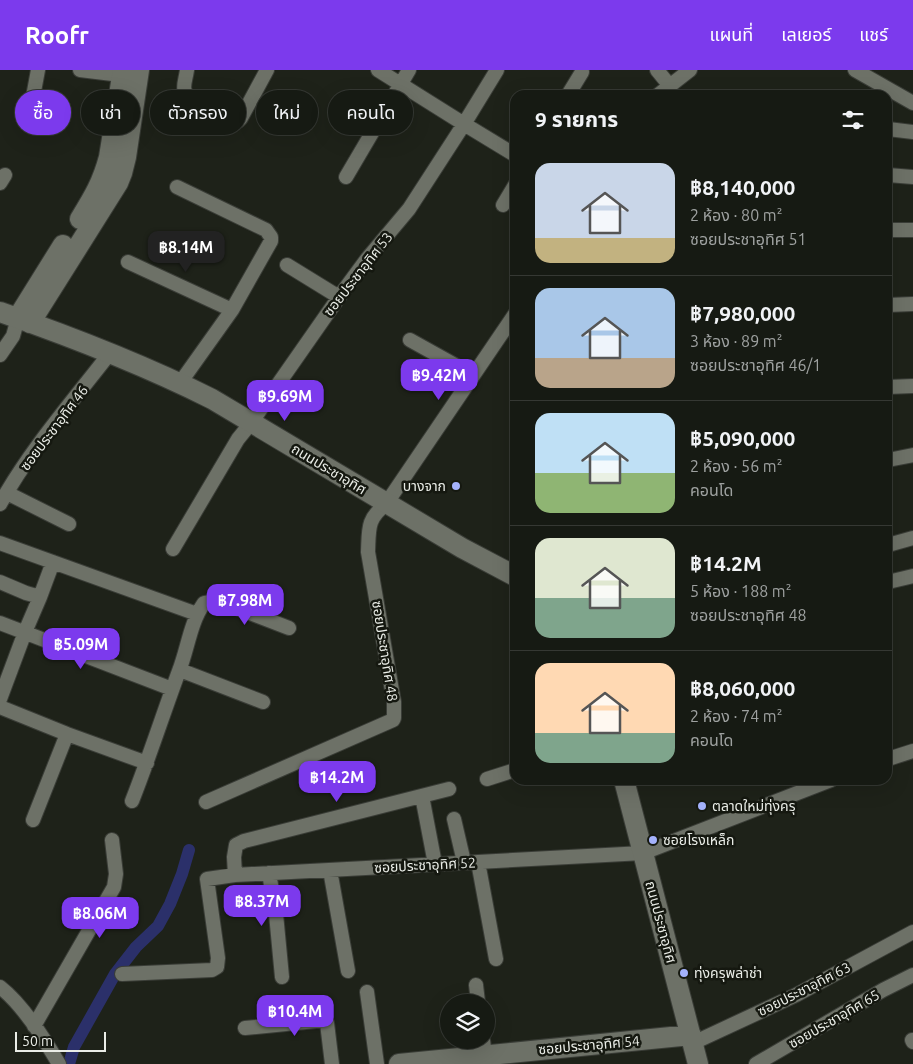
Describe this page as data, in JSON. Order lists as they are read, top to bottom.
{
  "streets": {
    "main road": ["ถนนประชาอุทิศ", "ซอยประชาอุทิศ 54"],
    "street": [
      "ซอยประชาอุทิศ 53",
      "ซอยประชาอุทิศ 46",
      "ซอยประชาอุทิศ 48",
      "ซอยประชาอุทิศ 52",
      "ซอยประชาอุทิศ 63",
      "ซอยประชาอุทิศ 65"
    ]
  },
  "crossings": [
    ["ซอยประชาอุทิศ 53", "ถนนประชาอุทิศ"],
    ["ซอยประชาอุทิศ 46", "ถนนประชาอุทิศ"],
    ["ถนนประชาอุทิศ", "ซอยประชาอุทิศ 48"],
    ["ถนนประชาอุทิศ", "ซอยประชาอุทิศ 52"],
    ["ถนนประชาอุทิศ", "ซอยประชาอุทิศ 63"],
    ["ถนนประชาอุทิศ", "ซอยประชาอุทิศ 54"],
    ["ซอยประชาอุทิศ 63", "ซอยประชาอุทิศ 54"]
  ],
  "places": [
    "บางจาก",
    "ตลาดใหม่ทุ่งครุ",
    "ซอยโรงเหล็ก",
    "ทุ่งครุพล่าช่า"
  ],
  "scale_bar": "50 m",
  "page": {
    "header": "Roofr",
    "nav": ["แผนที่", "เลเยอร์", "แชร์"],
    "chip": [
      "ซื้อ",
      "เช่า",
      "ตัวกรอง",
      "ใหม่",
      "คอนโด"
    ],
    "heading": "9 รายการ",
    "list": [
      {
        "name": "฿8,140,000",
        "note": "2 ห้อง · 80 m² · ซอยประชาอุทิศ 51"
      },
      {
        "name": "฿7,980,000",
        "note": "3 ห้อง · 89 m² · ซอยประชาอุทิศ 46/1"
      },
      {
        "name": "฿5,090,000",
        "note": "2 ห้อง · 56 m² · คอนโด"
      },
      {
        "name": "฿14.2M",
        "note": "5 ห้อง · 188 m² · ซอยประชาอุทิศ 48"
      },
      {
        "name": "฿8,060,000",
        "note": "2 ห้อง · 74 m² · คอนโด"
      }
    ],
    "price": [
      "฿8.14M",
      "฿9.42M",
      "฿9.69M",
      "฿7.98M",
      "฿5.09M",
      "฿14.2M",
      "฿8.37M",
      "฿8.06M",
      "฿10.4M"
    ],
    "scale": "50 m"
  }
}
